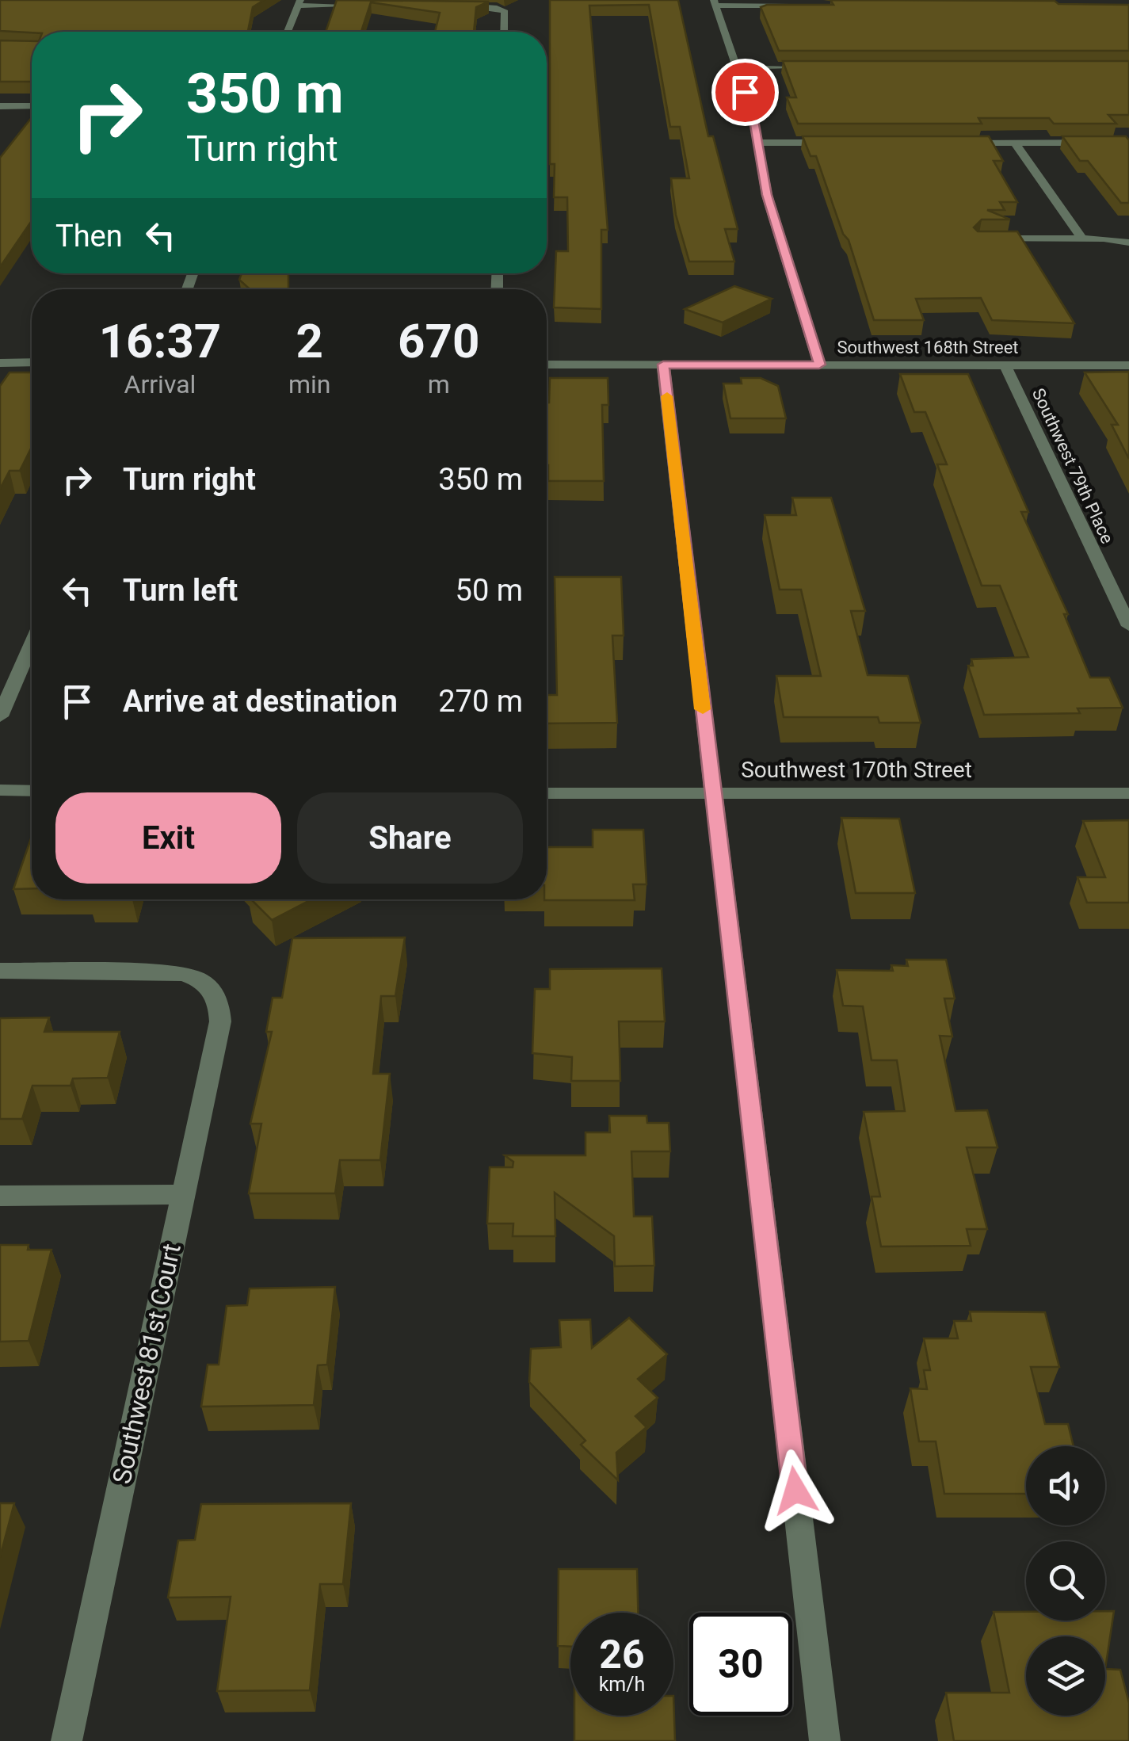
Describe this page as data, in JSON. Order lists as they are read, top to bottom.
{
  "streets": {
    "street": [
      "Southwest 168th Street",
      "Southwest 79th Place",
      "Southwest 170th Street",
      "Southwest 81st Court"
    ]
  },
  "crossings": [
    ["Southwest 168th Street", "Southwest 79th Place"]
  ],
  "page": {
    "turn": ["350 m", "Turn right"],
    "then": "Then",
    "eta": [
      "16:37",
      "Arrival",
      "2",
      "min",
      "670",
      "m"
    ],
    "list": [
      {
        "name": "Turn right",
        "value": "350 m"
      },
      {
        "name": "Turn left",
        "value": "50 m"
      },
      {
        "name": "Arrive at destination",
        "value": "270 m"
      }
    ],
    "buttons": ["Exit", "Share"],
    "speed": "26 km/h",
    "limit": "30"
  }
}
